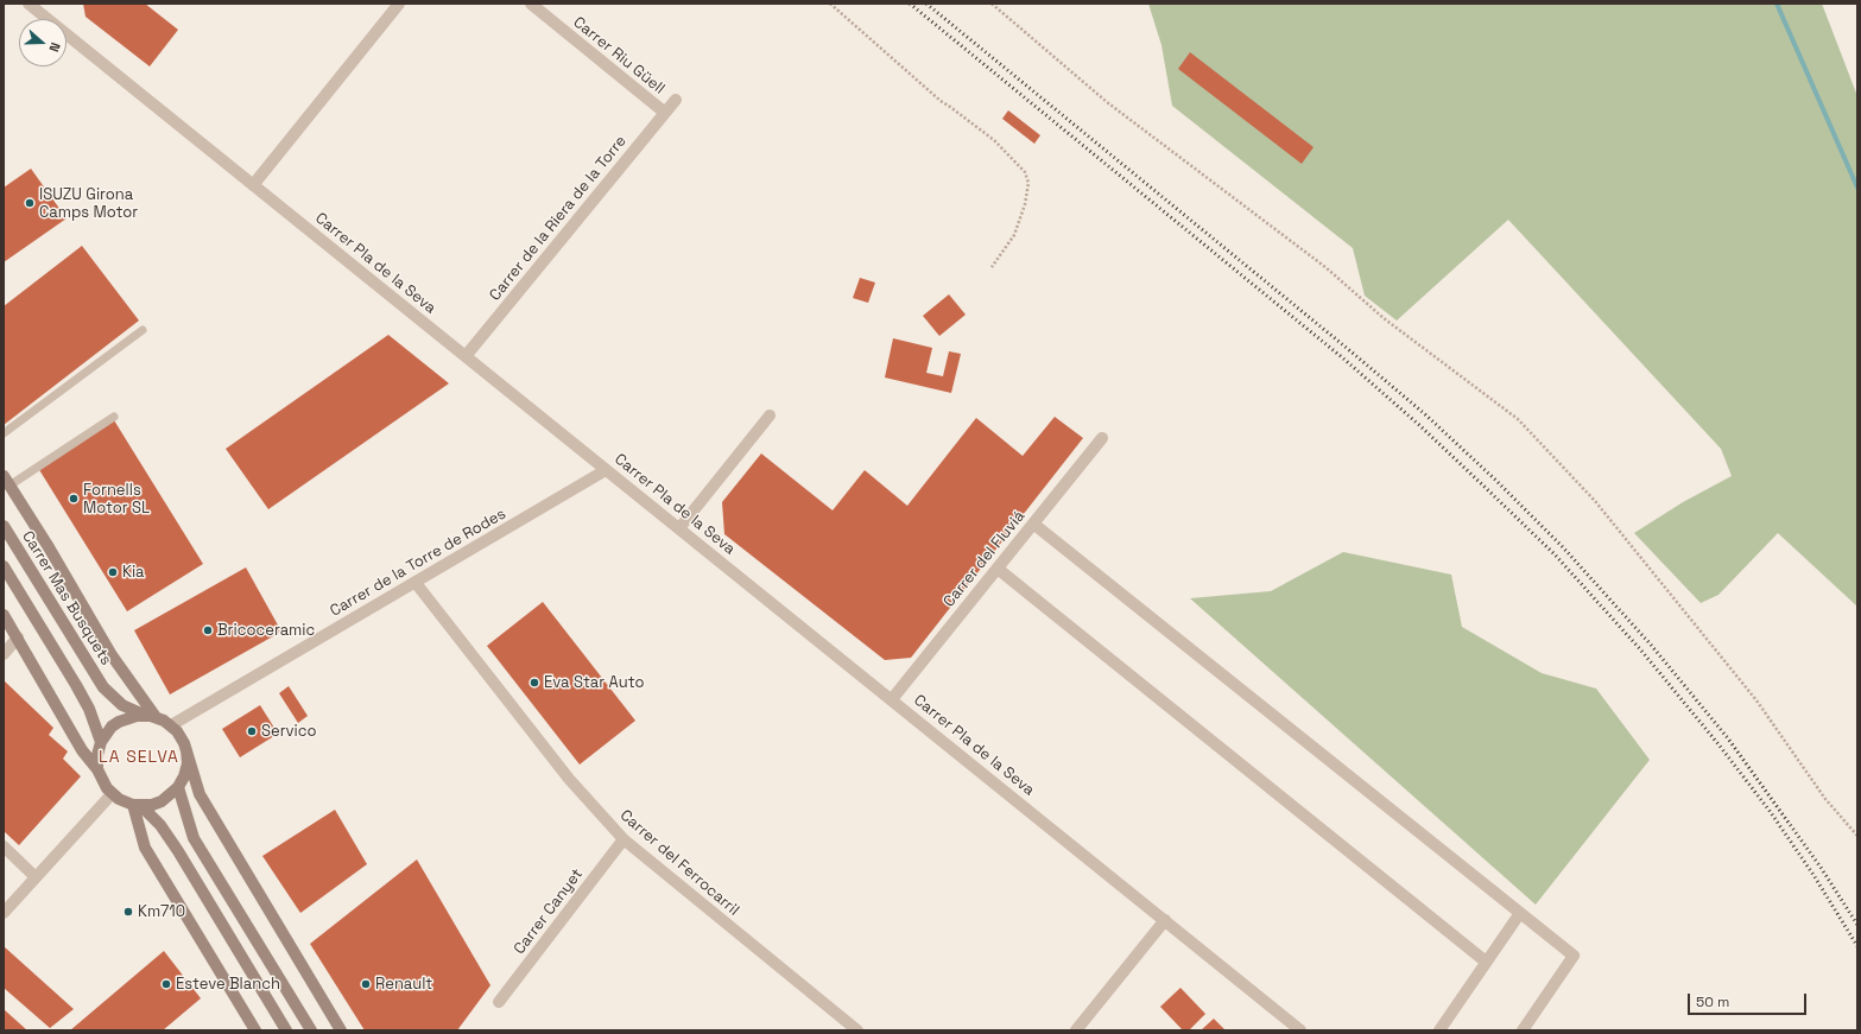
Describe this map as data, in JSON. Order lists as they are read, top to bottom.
{
  "streets": {
    "main road": ["Carrer Mas Busquets"],
    "street": [
      "Carrer Riu Güell",
      "Carrer de la Riera de la Torre",
      "Carrer Pla de la Seva",
      "Carrer del Fluviá",
      "Carrer de la Torre de Rodes",
      "Carrer del Ferrocarril",
      "Carrer Canyet"
    ]
  },
  "crossings": [
    ["Carrer Riu Güell", "Carrer de la Riera de la Torre"],
    ["Carrer de la Riera de la Torre", "Carrer Pla de la Seva"],
    ["Carrer Pla de la Seva", "Carrer del Fluviá"],
    ["Carrer Pla de la Seva", "Carrer de la Torre de Rodes"],
    ["Carrer de la Torre de Rodes", "Carrer Mas Busquets"],
    ["Carrer de la Torre de Rodes", "Carrer del Ferrocarril"],
    ["Carrer del Ferrocarril", "Carrer Canyet"]
  ],
  "districts": ["LA SELVA"],
  "places": [
    "ISUZU Girona Camps Motor",
    "Fornells Motor SL",
    "Kia",
    "Bricoceramic",
    "Eva Star Auto",
    "Servico",
    "Km710",
    "Esteve Blanch",
    "Renault"
  ],
  "scale_bar": "50 m",
  "north": "right"
}
